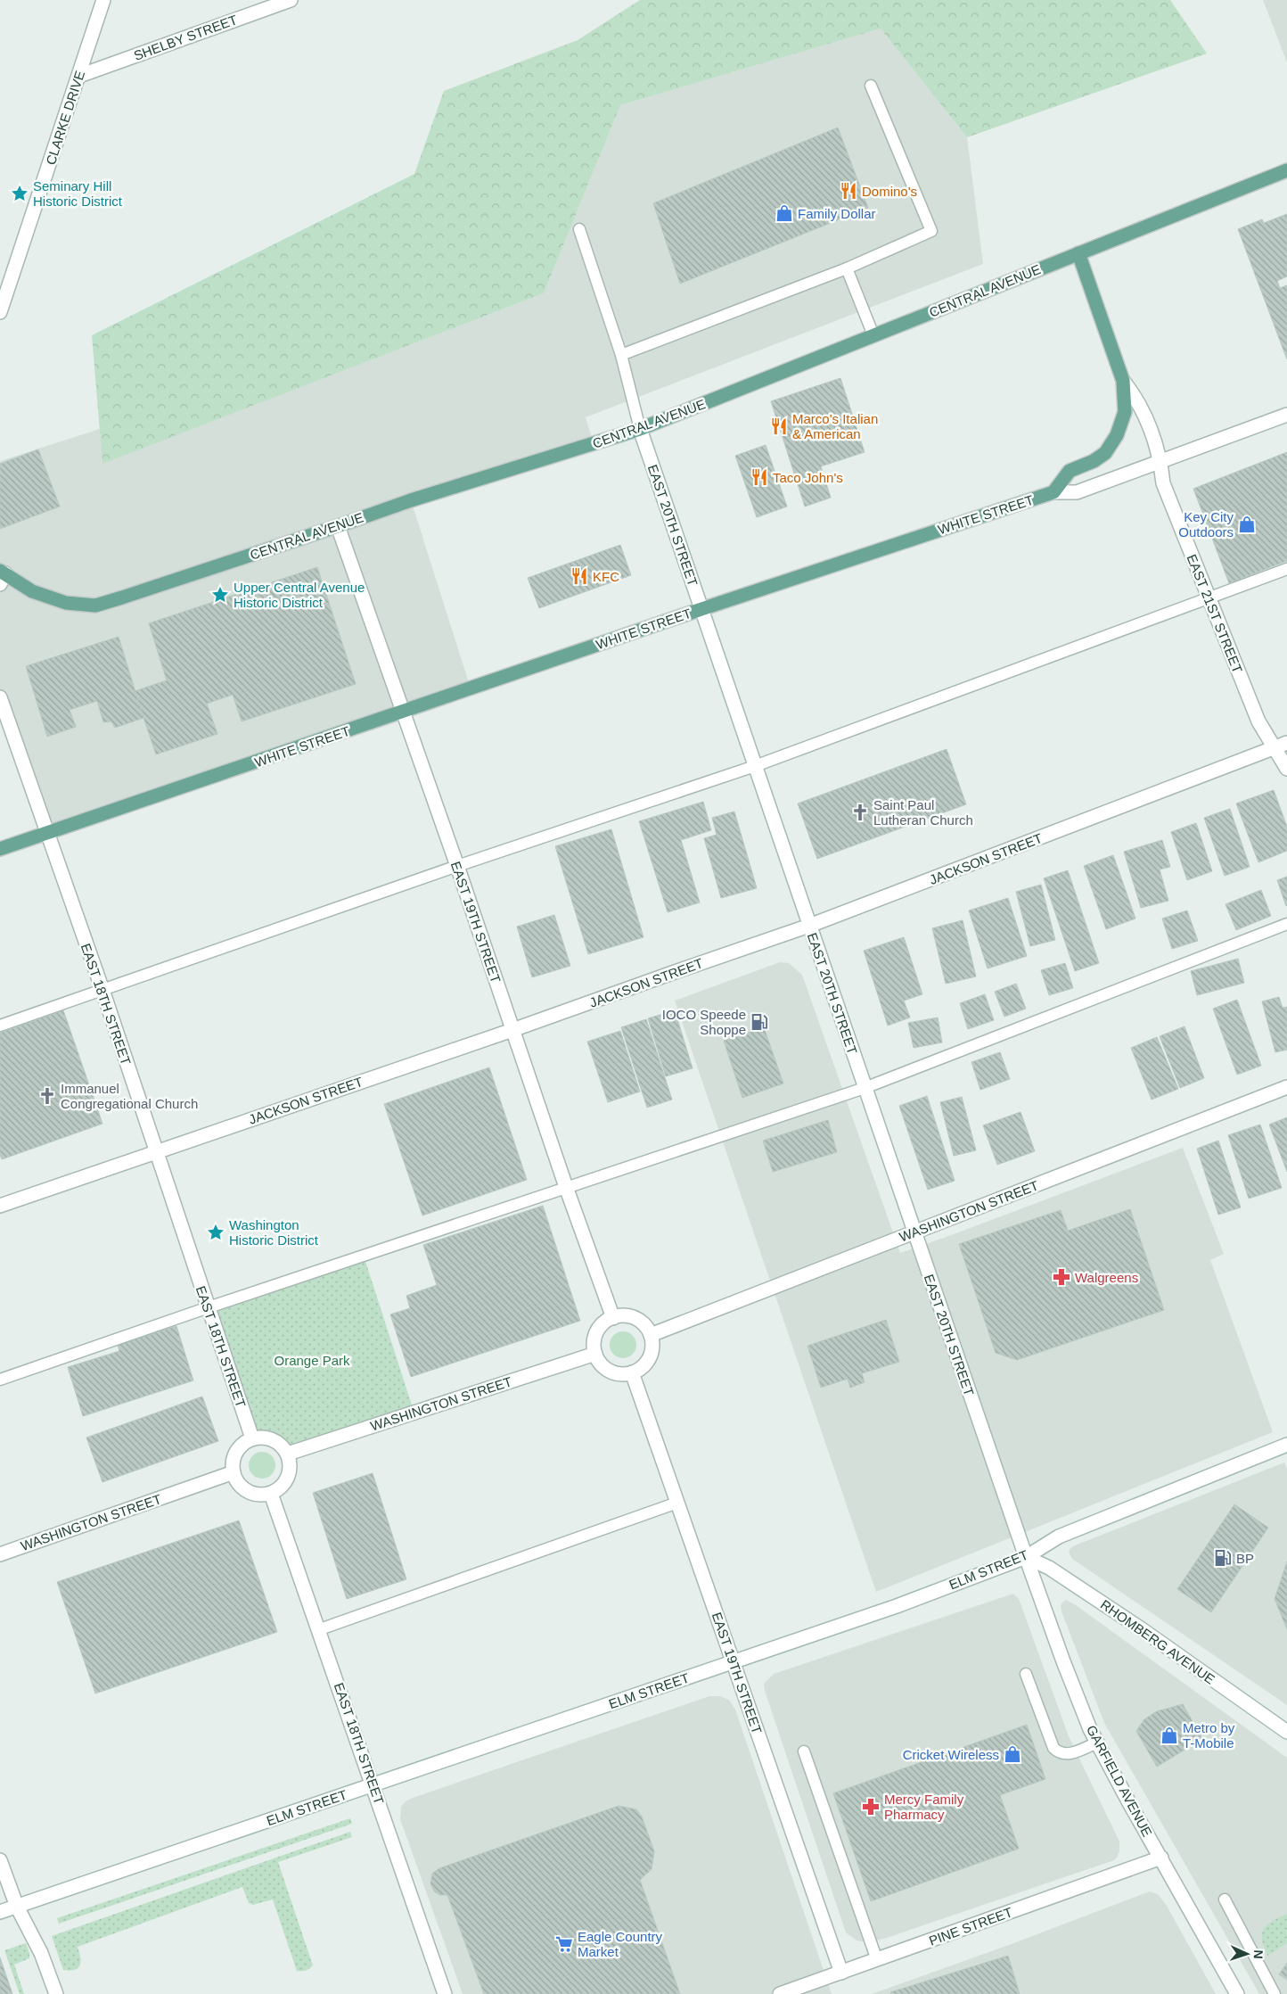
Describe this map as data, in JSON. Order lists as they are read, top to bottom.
{
  "streets": {
    "main road": ["CENTRAL AVENUE", "WHITE STREET", "EAST 21ST STREET"],
    "street": [
      "SHELBY STREET",
      "CLARKE DRIVE",
      "EAST 20TH STREET",
      "JACKSON STREET",
      "EAST 19TH STREET",
      "EAST 18TH STREET",
      "WASHINGTON STREET",
      "ELM STREET",
      "RHOMBERG AVENUE",
      "GARFIELD AVENUE",
      "PINE STREET"
    ]
  },
  "crossings": [
    ["SHELBY STREET", "CLARKE DRIVE"],
    ["CENTRAL AVENUE", "EAST 20TH STREET"],
    ["CENTRAL AVENUE", "EAST 21ST STREET"],
    ["CENTRAL AVENUE", "EAST 19TH STREET"],
    ["WHITE STREET", "EAST 20TH STREET"],
    ["WHITE STREET", "EAST 21ST STREET"],
    ["WHITE STREET", "EAST 19TH STREET"],
    ["WHITE STREET", "EAST 18TH STREET"],
    ["EAST 20TH STREET", "JACKSON STREET"],
    ["EAST 20TH STREET", "WASHINGTON STREET"],
    ["EAST 20TH STREET", "ELM STREET"],
    ["EAST 20TH STREET", "RHOMBERG AVENUE"],
    ["EAST 20TH STREET", "GARFIELD AVENUE"],
    ["EAST 21ST STREET", "JACKSON STREET"],
    ["JACKSON STREET", "EAST 19TH STREET"],
    ["JACKSON STREET", "EAST 18TH STREET"],
    ["EAST 19TH STREET", "WASHINGTON STREET"],
    ["EAST 19TH STREET", "ELM STREET"],
    ["EAST 19TH STREET", "PINE STREET"],
    ["EAST 18TH STREET", "WASHINGTON STREET"],
    ["EAST 18TH STREET", "ELM STREET"],
    ["ELM STREET", "RHOMBERG AVENUE"],
    ["ELM STREET", "GARFIELD AVENUE"],
    ["RHOMBERG AVENUE", "GARFIELD AVENUE"],
    ["GARFIELD AVENUE", "PINE STREET"]
  ],
  "parks": ["Orange Park"],
  "places": {
    "restaurant": [
      "Domino's",
      "Marco's Italian & American",
      "Taco John's",
      "KFC"
    ],
    "place": ["Seminary Hill Historic District", "Upper Central Avenue Historic District", "Washington Historic District"],
    "shop": [
      "Family Dollar",
      "Key City Outdoors",
      "Metro by T-Mobile",
      "Cricket Wireless"
    ],
    "church": ["Saint Paul Lutheran Church", "Immanuel Congregational Church"],
    "fuel station": ["IOCO Speede Shoppe", "BP"],
    "pharmacy": ["Walgreens", "Mercy Family Pharmacy"],
    "supermarket": ["Eagle Country Market"]
  },
  "north": "right"
}
